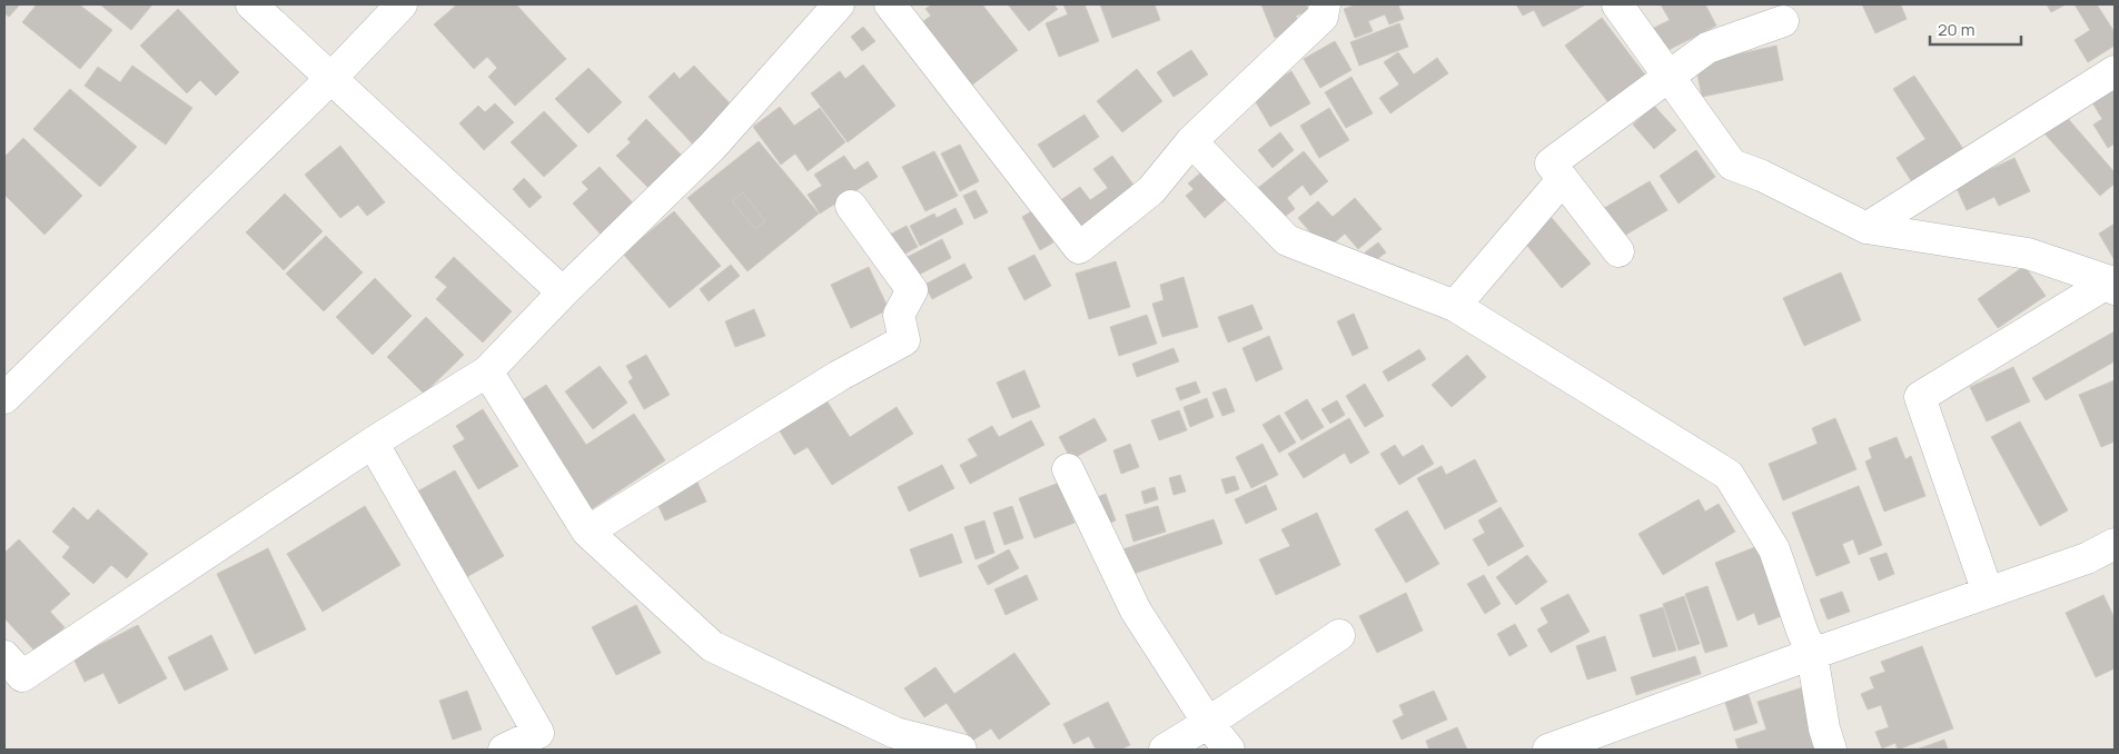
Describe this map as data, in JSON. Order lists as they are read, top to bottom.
{
  "scale_bar": "20 m"
}
